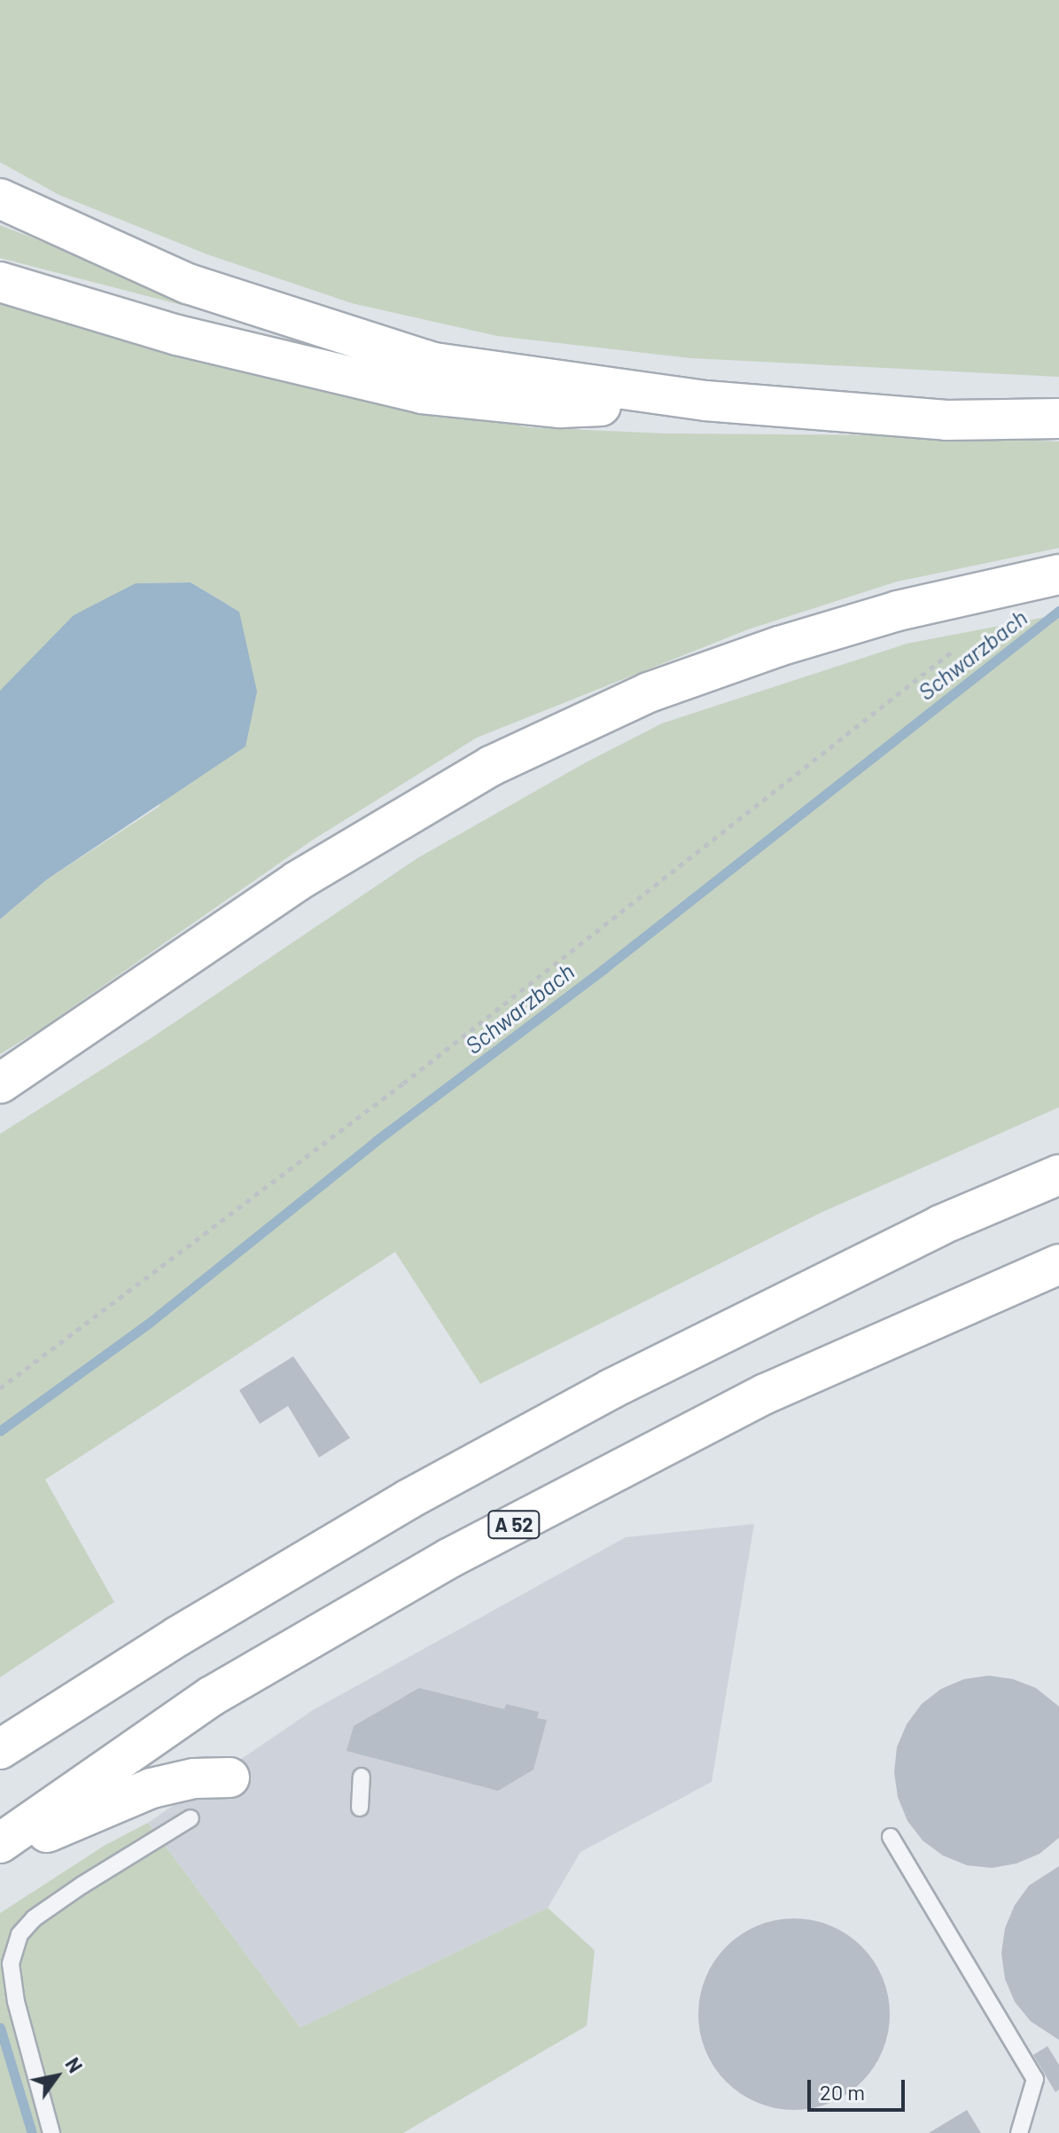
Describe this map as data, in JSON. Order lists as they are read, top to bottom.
{
  "streets": {
    "highway": ["A 52"]
  },
  "water": ["Schwarzbach"],
  "scale_bar": "20 m",
  "north": "top right"
}
